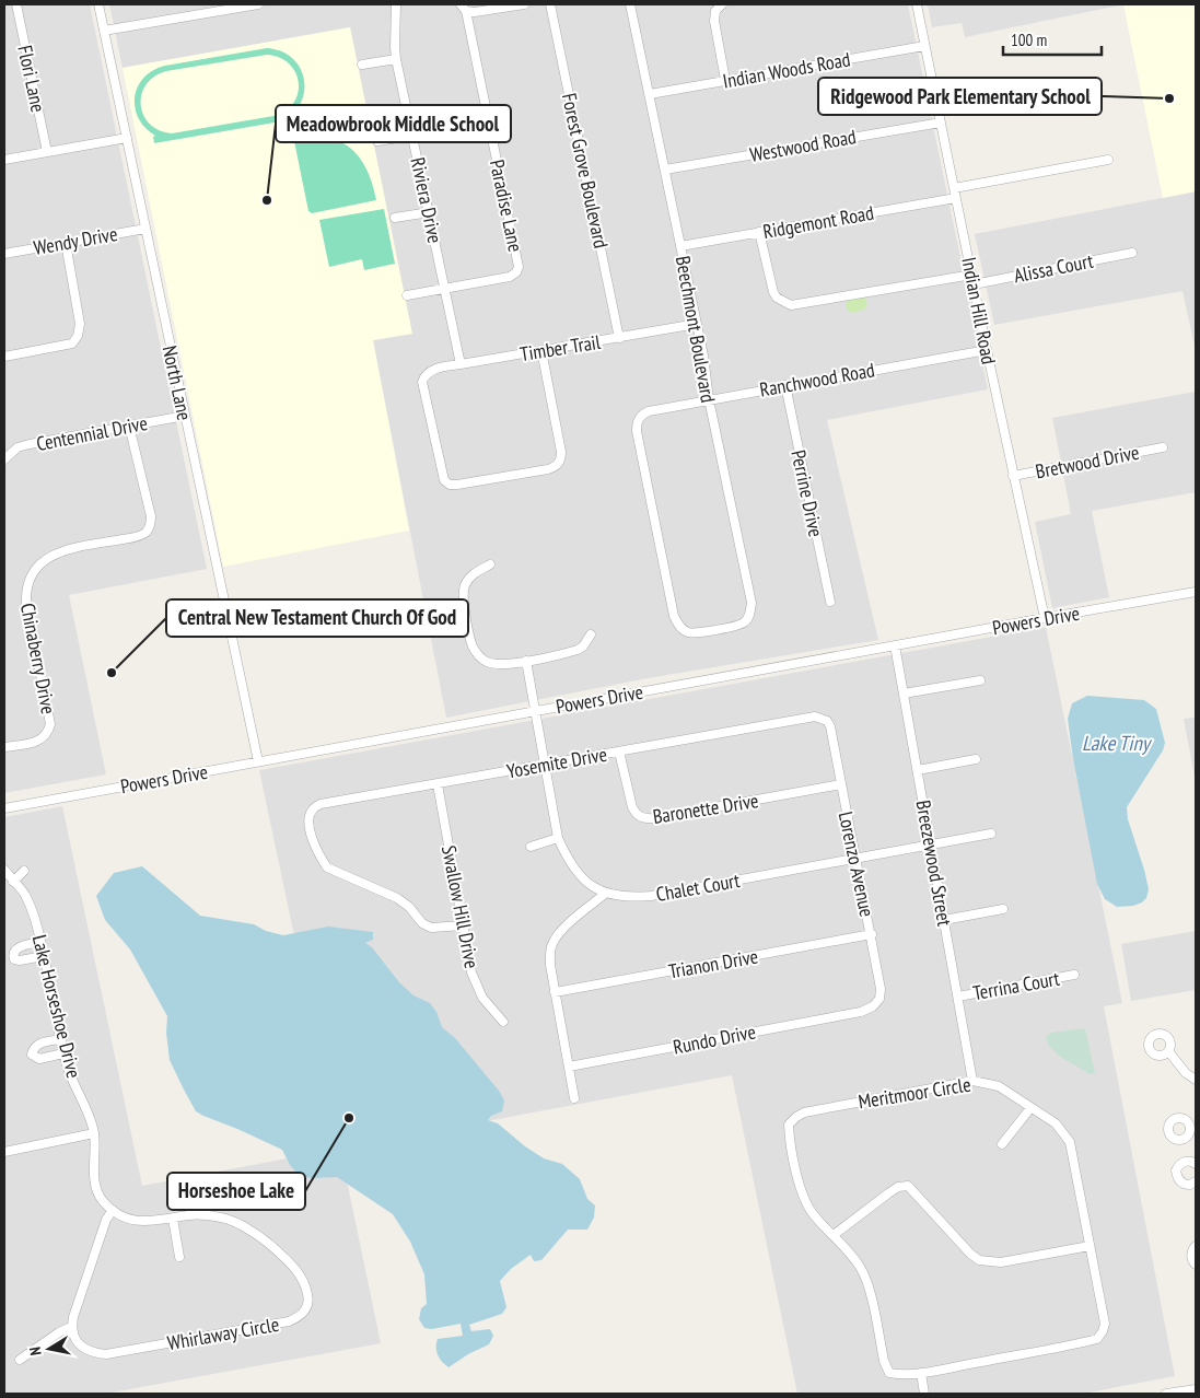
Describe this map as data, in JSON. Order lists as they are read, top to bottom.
{
  "streets": {
    "street": [
      "Indian Woods Road",
      "Flori Lane",
      "Westwood Road",
      "Forest Grove Boulevard",
      "Riviera Drive",
      "Paradise Lane",
      "Ridgemont Road",
      "Wendy Drive",
      "Alissa Court",
      "Indian Hill Road",
      "Beechmont Boulevard",
      "Timber Trail",
      "Ranchwood Road",
      "North Lane",
      "Centennial Drive",
      "Bretwood Drive",
      "Perrine Drive",
      "Powers Drive",
      "Chinaberry Drive",
      "Yosemite Drive",
      "Baronette Drive",
      "Breezewood Street",
      "Lorenzo Avenue",
      "Chalet Court",
      "Swallow Hill Drive",
      "Trianon Drive",
      "Terrina Court",
      "Lake Horseshoe Drive",
      "Rundo Drive",
      "Meritmoor Circle",
      "Whirlaway Circle"
    ]
  },
  "crossings": [
    ["Indian Woods Road", "Indian Hill Road"],
    ["Indian Woods Road", "Beechmont Boulevard"],
    ["Westwood Road", "Indian Hill Road"],
    ["Westwood Road", "Beechmont Boulevard"],
    ["Forest Grove Boulevard", "Timber Trail"],
    ["Riviera Drive", "Paradise Lane"],
    ["Riviera Drive", "Timber Trail"],
    ["Ridgemont Road", "Indian Hill Road"],
    ["Ridgemont Road", "Beechmont Boulevard"],
    ["Wendy Drive", "North Lane"],
    ["Alissa Court", "Indian Hill Road"],
    ["Indian Hill Road", "Ranchwood Road"],
    ["Indian Hill Road", "Bretwood Drive"],
    ["Indian Hill Road", "Powers Drive"],
    ["Beechmont Boulevard", "Timber Trail"],
    ["Beechmont Boulevard", "Ranchwood Road"],
    ["Ranchwood Road", "Perrine Drive"],
    ["North Lane", "Centennial Drive"],
    ["North Lane", "Powers Drive"],
    ["Centennial Drive", "Chinaberry Drive"],
    ["Powers Drive", "Breezewood Street"],
    ["Powers Drive", "Chalet Court"],
    ["Yosemite Drive", "Baronette Drive"],
    ["Yosemite Drive", "Lorenzo Avenue"],
    ["Yosemite Drive", "Chalet Court"],
    ["Yosemite Drive", "Swallow Hill Drive"],
    ["Baronette Drive", "Lorenzo Avenue"],
    ["Breezewood Street", "Chalet Court"],
    ["Breezewood Street", "Terrina Court"],
    ["Breezewood Street", "Meritmoor Circle"],
    ["Lorenzo Avenue", "Chalet Court"],
    ["Lorenzo Avenue", "Trianon Drive"],
    ["Lorenzo Avenue", "Rundo Drive"],
    ["Lake Horseshoe Drive", "Whirlaway Circle"]
  ],
  "water": ["Lake Tiny"],
  "places": [
    "Ridgewood Park Elementary School",
    "Meadowbrook Middle School",
    "Central New Testament Church Of God",
    "Horseshoe Lake"
  ],
  "scale_bar": "100 m",
  "north": "left"
}
